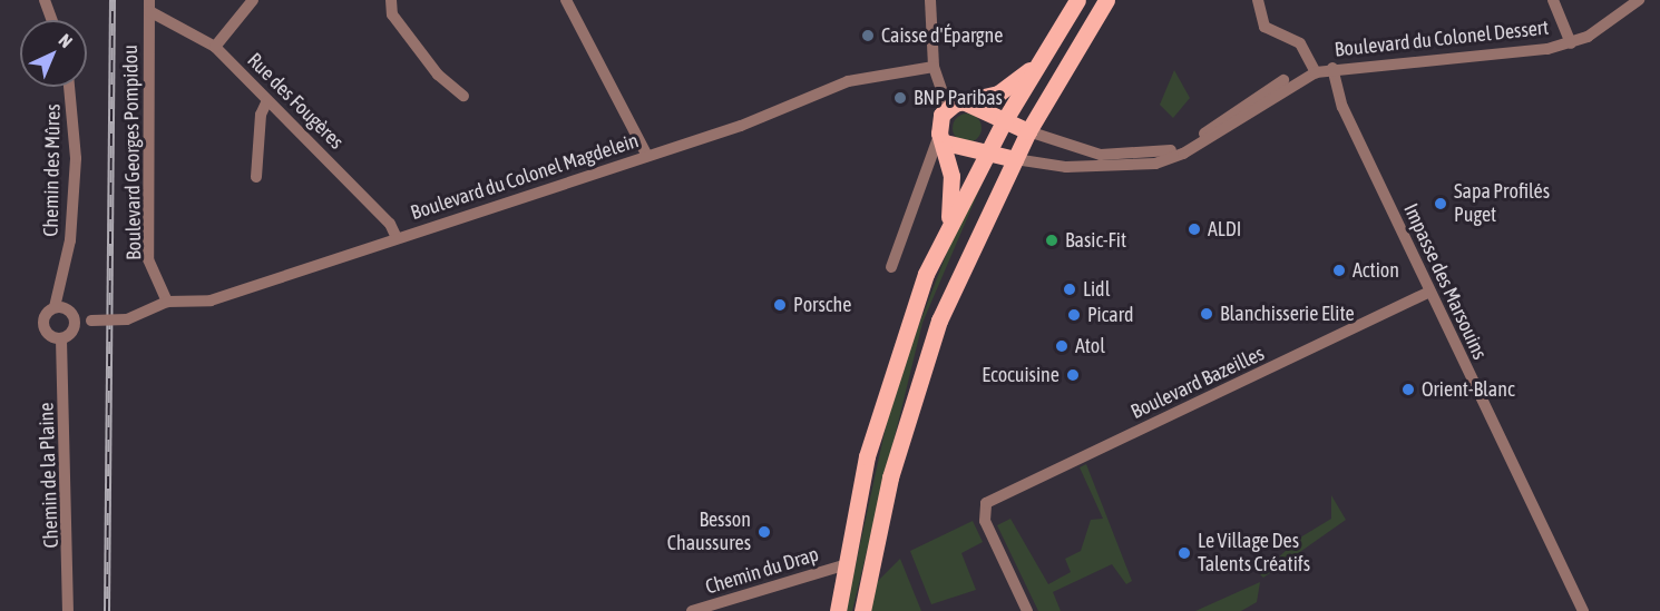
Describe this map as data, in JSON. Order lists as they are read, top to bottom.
{
  "streets": {
    "street": [
      "Boulevard du Colonel Dessert",
      "Rue des Fougères",
      "Boulevard Georges Pompidou",
      "Chemin des Mûres",
      "Boulevard du Colonel Magdelein",
      "Impasse des Marsouins",
      "Boulevard Bazeilles",
      "Chemin de la Plaine",
      "Chemin du Drap"
    ]
  },
  "crossings": [
    ["Boulevard du Colonel Dessert", "Impasse des Marsouins"],
    ["Rue des Fougères", "Boulevard Georges Pompidou"],
    ["Rue des Fougères", "Boulevard du Colonel Magdelein"],
    ["Boulevard Georges Pompidou", "Boulevard du Colonel Magdelein"],
    ["Chemin des Mûres", "Chemin de la Plaine"],
    ["Impasse des Marsouins", "Boulevard Bazeilles"]
  ],
  "places": [
    "Caisse d'Épargne",
    "BNP Paribas",
    "Sapa Profilés Puget",
    "ALDI",
    "Basic-Fit",
    "Action",
    "Lidl",
    "Porsche",
    "Blanchisserie Elite",
    "Picard",
    "Atol",
    "Ecocuisine",
    "Orient-Blanc",
    "Besson Chaussures",
    "Le Village Des Talents Créatifs"
  ],
  "north": "top right"
}
